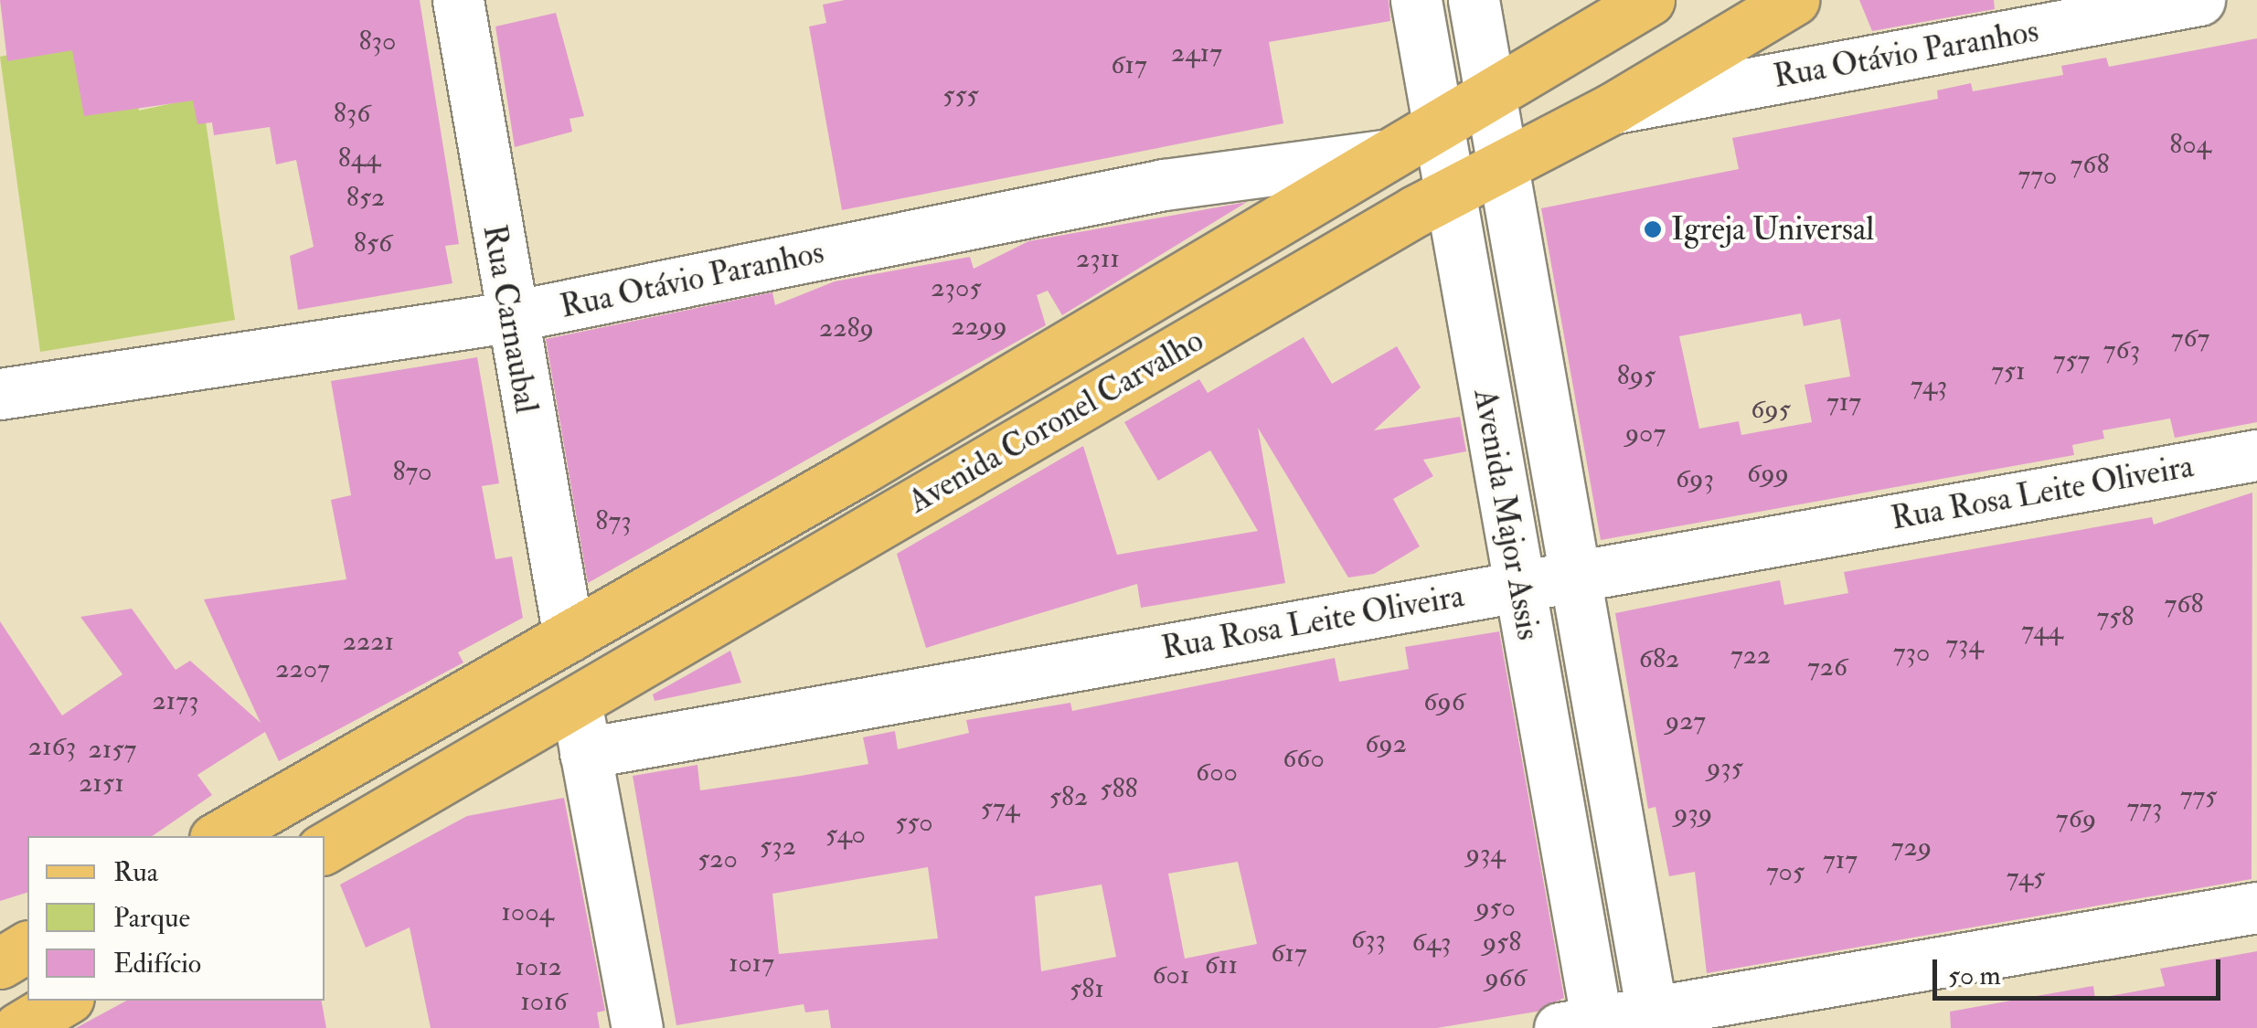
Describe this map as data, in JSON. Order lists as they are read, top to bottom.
{
  "streets": {
    "main road": ["Avenida Coronel Carvalho"],
    "street": [
      "Rua Otávio Paranhos",
      "Rua Carnaubal",
      "Rua Rosa Leite Oliveira",
      "Avenida Major Assis"
    ]
  },
  "crossings": [
    ["Rua Otávio Paranhos", "Rua Carnaubal"],
    ["Rua Otávio Paranhos", "Avenida Coronel Carvalho"],
    ["Rua Carnaubal", "Avenida Coronel Carvalho"],
    ["Avenida Coronel Carvalho", "Avenida Major Assis"],
    ["Rua Rosa Leite Oliveira", "Avenida Major Assis"]
  ],
  "places": ["Igreja Universal"],
  "house_numbers": [
    "830",
    "2417",
    "617",
    "555",
    "836",
    "804",
    "844",
    "768",
    "770",
    "852",
    "856",
    "2311",
    "2305",
    "2299",
    "2289",
    "767",
    "763",
    "757",
    "751",
    "895",
    "743",
    "717",
    "695",
    "907",
    "870",
    "699",
    "693",
    "873",
    "768",
    "758",
    "744",
    "2221",
    "734",
    "730",
    "722",
    "682",
    "726",
    "2207",
    "2173",
    "696",
    "927",
    "692",
    "2163",
    "2157",
    "660",
    "935",
    "600",
    "2151",
    "588",
    "775",
    "582",
    "574",
    "773",
    "939",
    "769",
    "550",
    "540",
    "532",
    "729",
    "934",
    "520",
    "717",
    "705",
    "745",
    "950",
    "1004",
    "633",
    "643",
    "958",
    "617",
    "1017",
    "611",
    "1012",
    "601",
    "966",
    "581",
    "1016"
  ],
  "legend": ["Rua", "Parque", "Edifício"],
  "scale_bar": "50 m"
}
